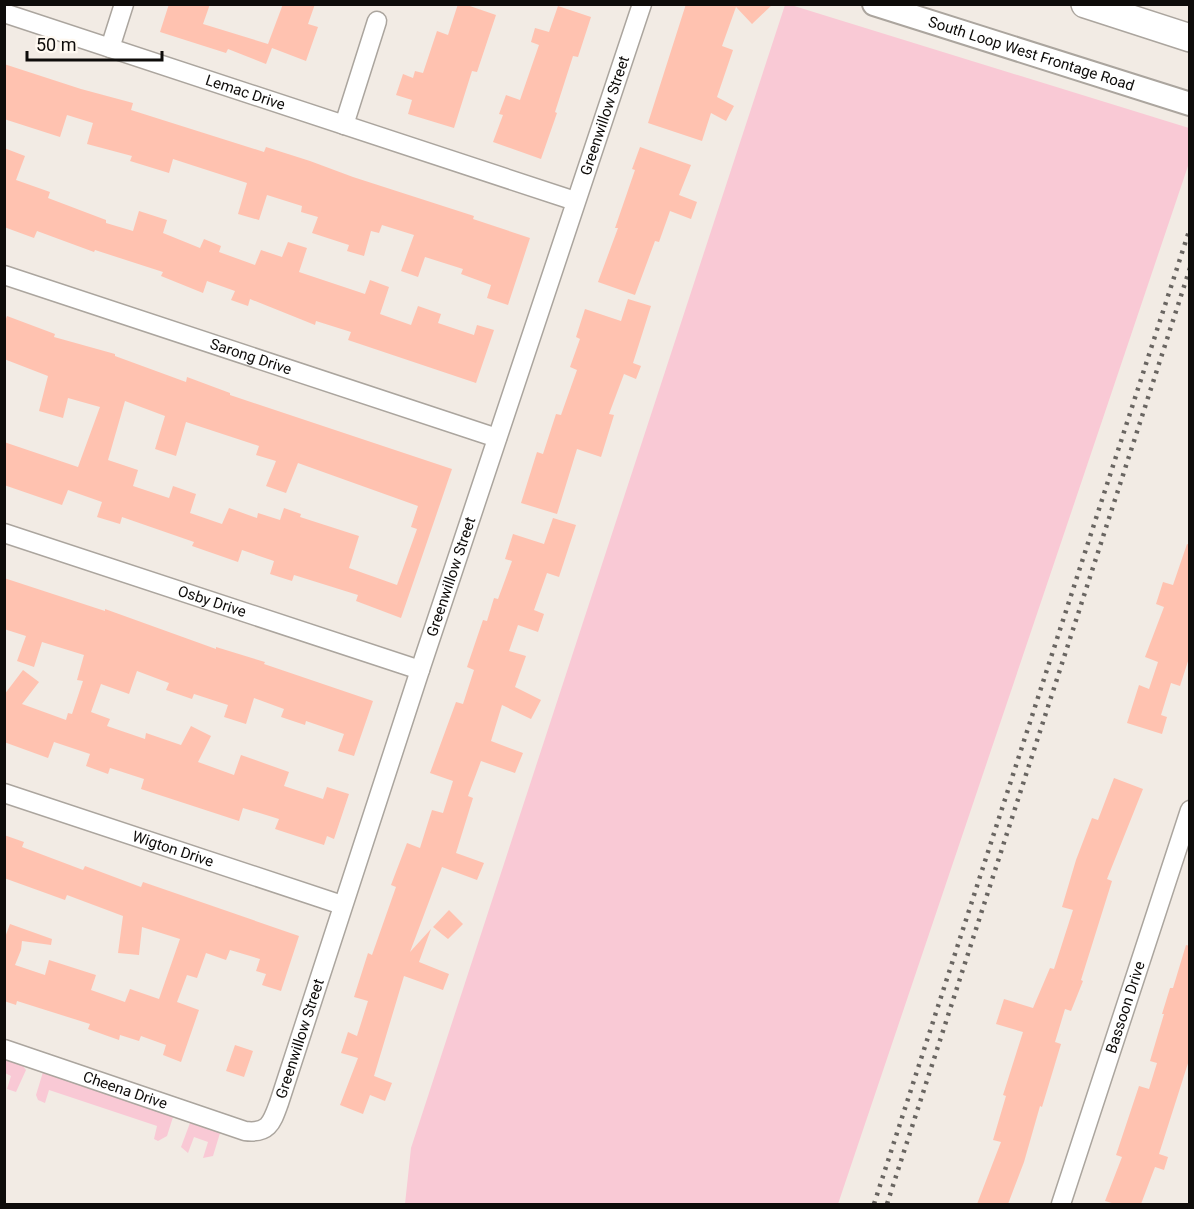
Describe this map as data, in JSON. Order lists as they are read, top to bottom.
{
  "streets": {
    "main road": ["South Loop West Frontage Road"],
    "street": [
      "Lemac Drive",
      "Greenwillow Street",
      "Sarong Drive",
      "Osby Drive",
      "Wigton Drive",
      "Bassoon Drive",
      "Cheena Drive"
    ]
  },
  "crossings": [
    ["Lemac Drive", "Greenwillow Street"],
    ["Greenwillow Street", "Sarong Drive"],
    ["Greenwillow Street", "Osby Drive"],
    ["Greenwillow Street", "Wigton Drive"],
    ["Greenwillow Street", "Cheena Drive"]
  ],
  "scale_bar": "50 m"
}
